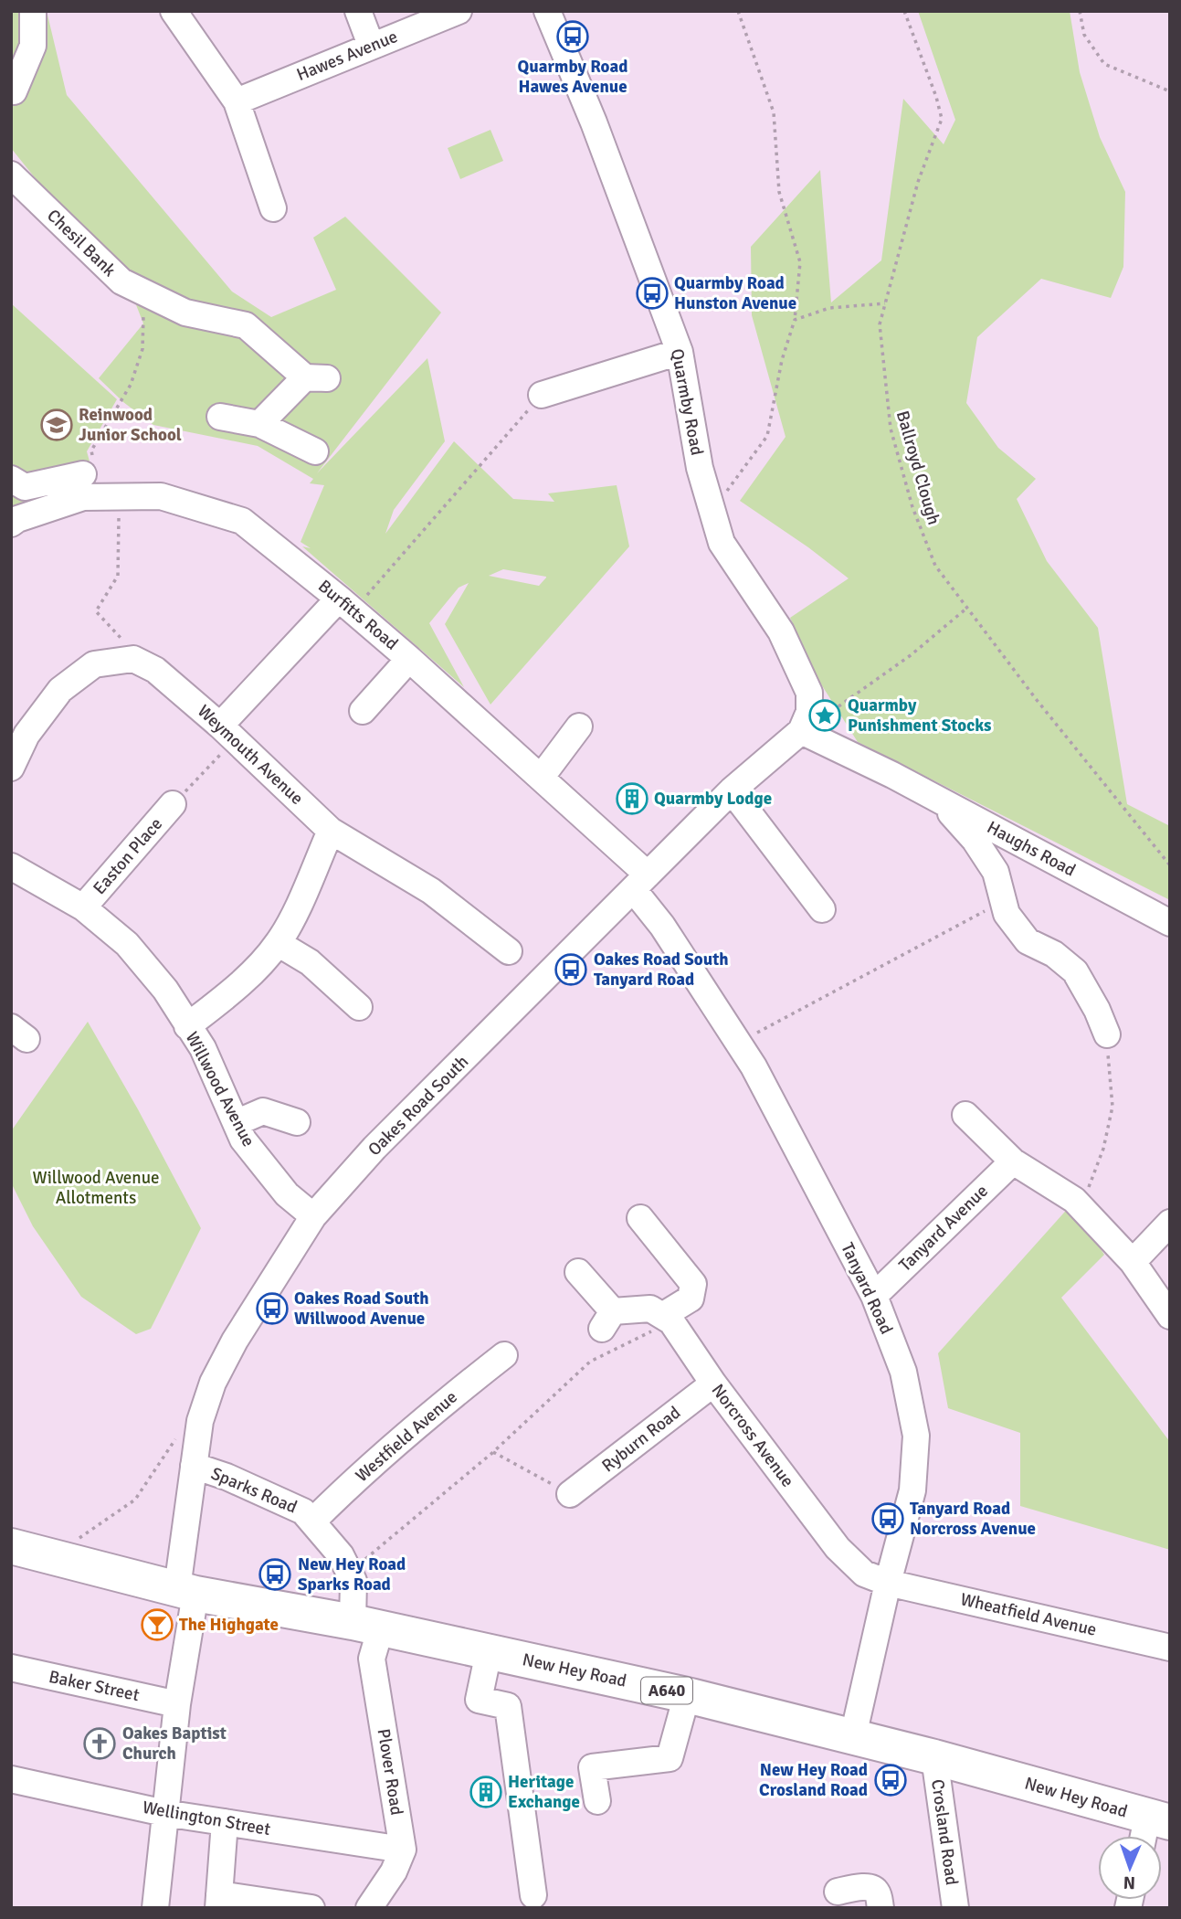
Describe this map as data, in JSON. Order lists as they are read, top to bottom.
{
  "streets": {
    "highway": ["New Hey Road", "A640"],
    "street": [
      "Hawes Avenue",
      "Chesil Bank",
      "Quarmby Road",
      "Burfitts Road",
      "Weymouth Avenue",
      "Haughs Road",
      "Easton Place",
      "Willwood Avenue",
      "Oakes Road South",
      "Tanyard Avenue",
      "Tanyard Road",
      "Norcross Avenue",
      "Westfield Avenue",
      "Ryburn Road",
      "Sparks Road",
      "Wheatfield Avenue",
      "Baker Street",
      "Plover Road",
      "Wellington Street",
      "Crosland Road"
    ],
    "path": ["Ballroyd Clough"]
  },
  "crossings": [
    ["Quarmby Road", "Haughs Road"],
    ["Quarmby Road", "Oakes Road South"],
    ["Burfitts Road", "Oakes Road South"],
    ["Burfitts Road", "Tanyard Road"],
    ["Haughs Road", "Oakes Road South"],
    ["Easton Place", "Willwood Avenue"],
    ["Willwood Avenue", "Oakes Road South"],
    ["Oakes Road South", "Tanyard Road"],
    ["Oakes Road South", "Sparks Road"],
    ["Oakes Road South", "New Hey Road"],
    ["Oakes Road South", "Baker Street"],
    ["Oakes Road South", "Wellington Street"],
    ["Tanyard Avenue", "Tanyard Road"],
    ["Tanyard Road", "Norcross Avenue"],
    ["Tanyard Road", "Wheatfield Avenue"],
    ["Tanyard Road", "New Hey Road"],
    ["Norcross Avenue", "Ryburn Road"],
    ["Norcross Avenue", "Wheatfield Avenue"],
    ["Westfield Avenue", "Sparks Road"],
    ["Sparks Road", "New Hey Road"],
    ["Sparks Road", "Plover Road"],
    ["New Hey Road", "Plover Road"],
    ["New Hey Road", "Crosland Road"],
    ["Plover Road", "Wellington Street"]
  ],
  "parks": ["Willwood Avenue Allotments"],
  "places": {
    "bus stop": [
      "Quarmby Road Hawes Avenue",
      "Quarmby Road Hunston Avenue",
      "Oakes Road South Tanyard Road",
      "Oakes Road South Willwood Avenue",
      "Tanyard Road Norcross Avenue",
      "New Hey Road Sparks Road",
      "New Hey Road Crosland Road"
    ],
    "school or university": ["Reinwood Junior School"],
    "place": ["Quarmby Punishment Stocks"],
    "building": ["Quarmby Lodge", "Heritage Exchange"],
    "bar": ["The Highgate"],
    "church": ["Oakes Baptist Church"]
  },
  "north": "bottom"
}
